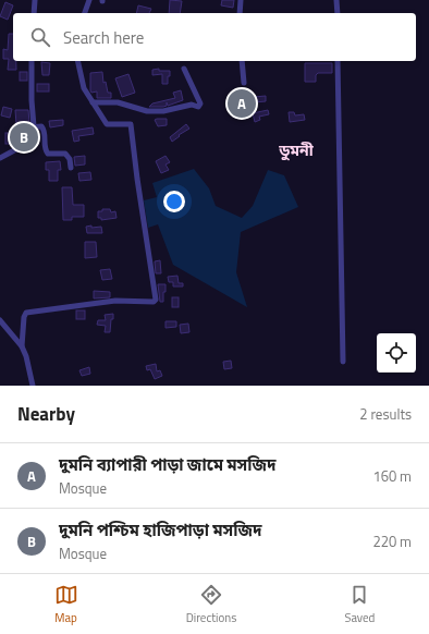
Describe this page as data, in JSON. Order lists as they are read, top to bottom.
{
  "districts": ["ডুমনী"],
  "page": {
    "search": "Search here",
    "pins": ["A", "B"],
    "heading": ["Nearby", "2 results"],
    "list": [
      {
        "mark": "A",
        "name": "দুমনি ব্যাপারী পাড়া জামে মসজিদ",
        "note": "Mosque",
        "value": "160 m"
      },
      {
        "mark": "B",
        "name": "দুমনি পশ্চিম হাজিপাড়া মসজিদ",
        "note": "Mosque",
        "value": "220 m"
      }
    ],
    "nav": ["Map", "Directions", "Saved"]
  }
}
